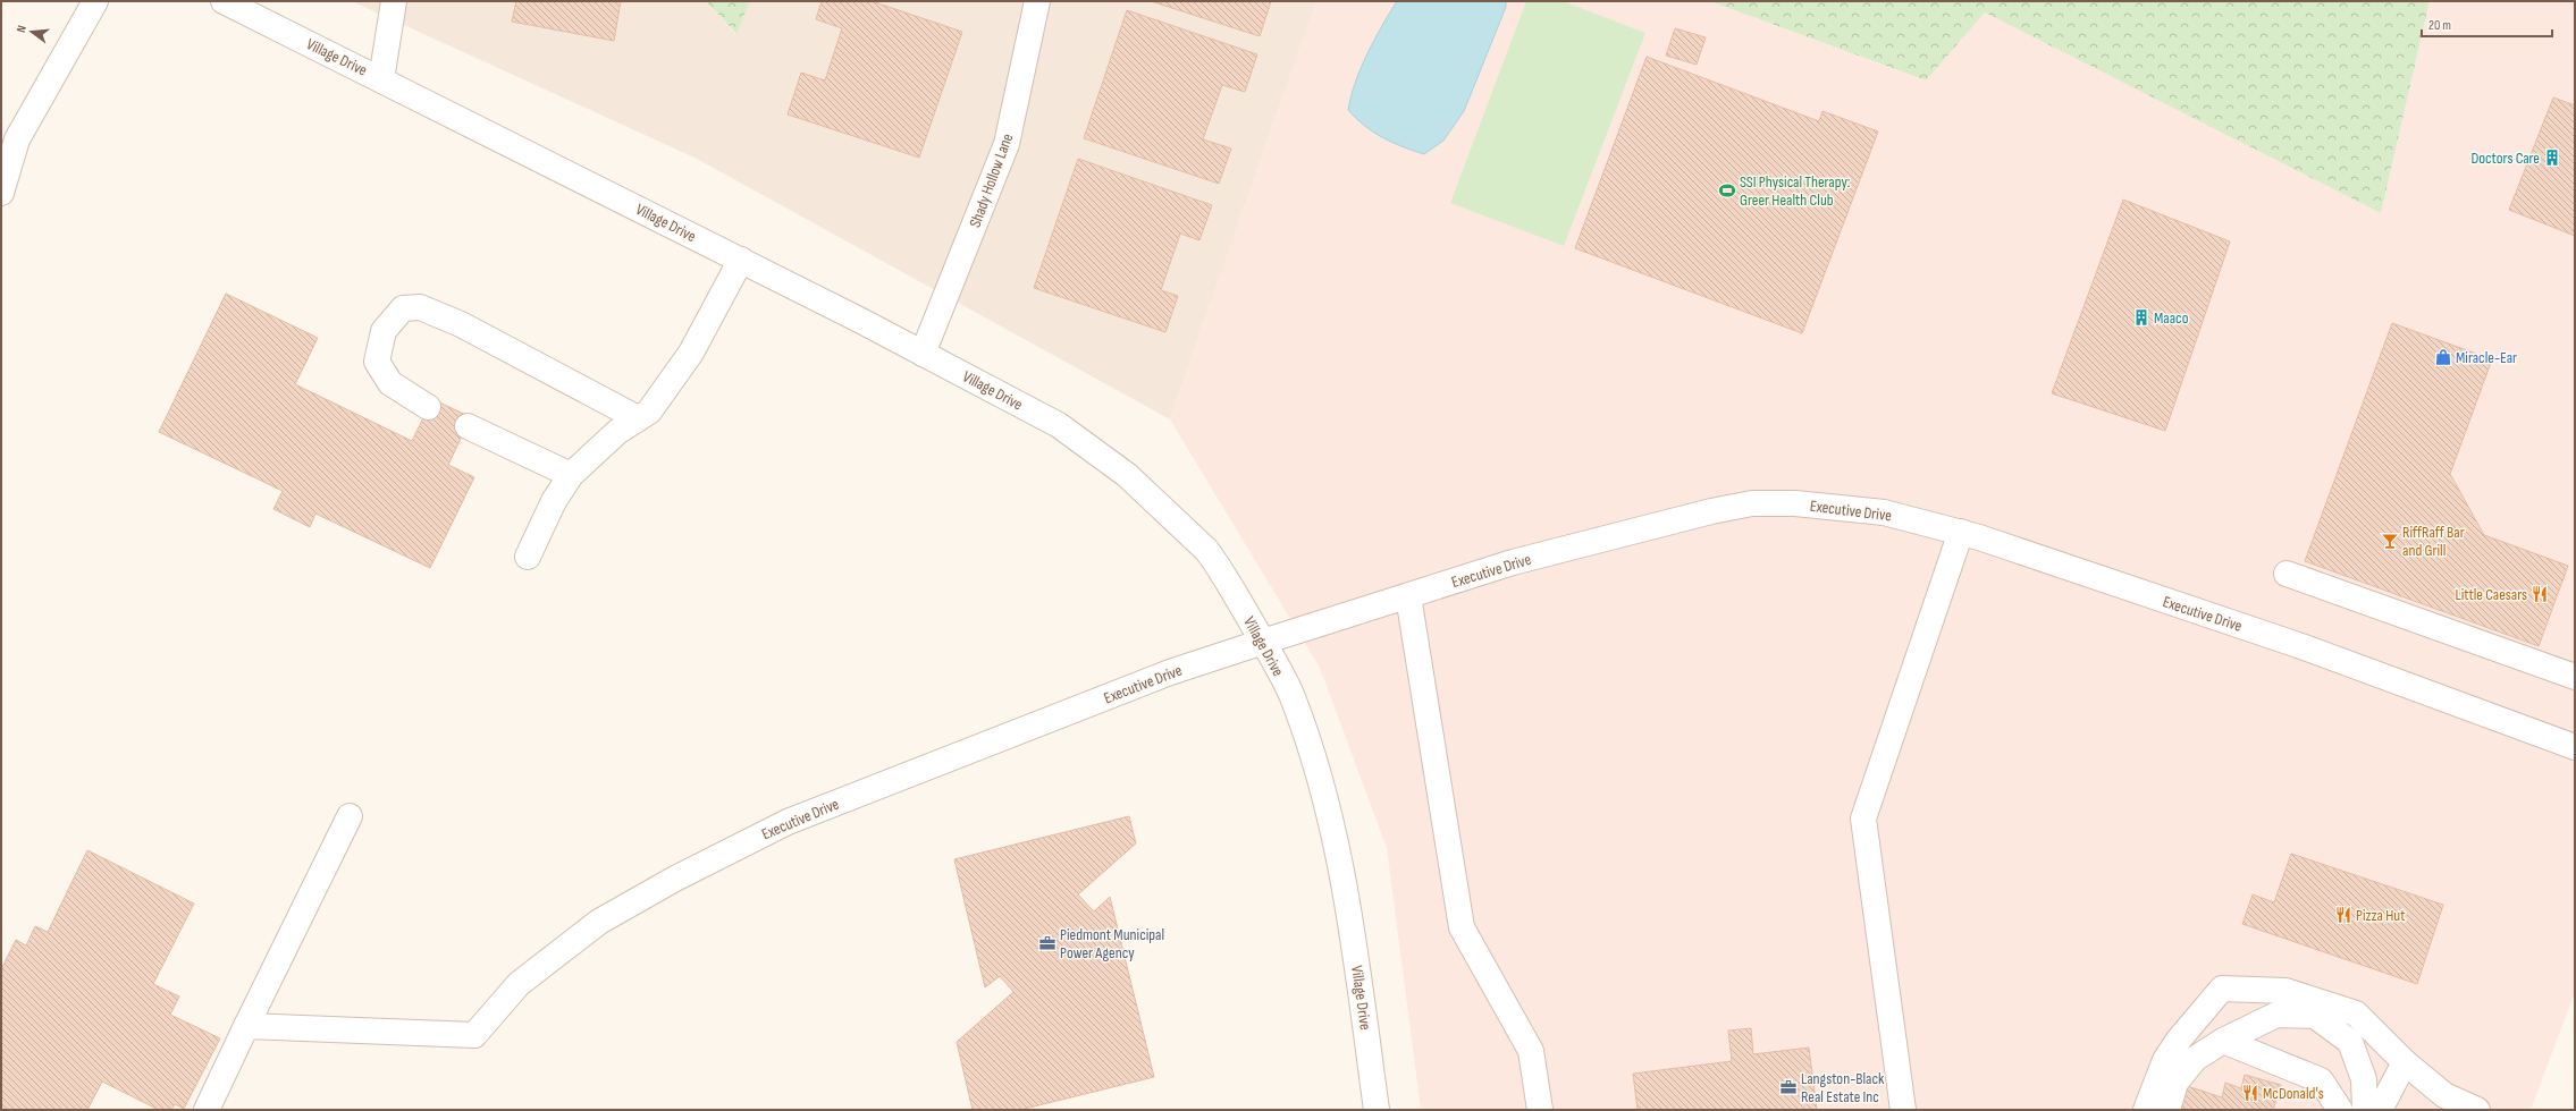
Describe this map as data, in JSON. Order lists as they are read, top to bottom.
{
  "streets": {
    "street": ["Village Drive", "Shady Hollow Lane", "Executive Drive"]
  },
  "crossings": [
    ["Village Drive", "Shady Hollow Lane"],
    ["Village Drive", "Executive Drive"]
  ],
  "places": {
    "building": ["Doctors Care", "Maaco"],
    "sports": ["SSI Physical Therapy: Greer Health Club"],
    "shop": ["Miracle-Ear"],
    "bar": ["RiffRaff Bar and Grill"],
    "restaurant": ["Little Caesars", "Pizza Hut", "McDonald's"],
    "office": ["Piedmont Municipal Power Agency", "Langston-Black Real Estate Inc"]
  },
  "scale_bar": "20 m",
  "north": "left"
}
